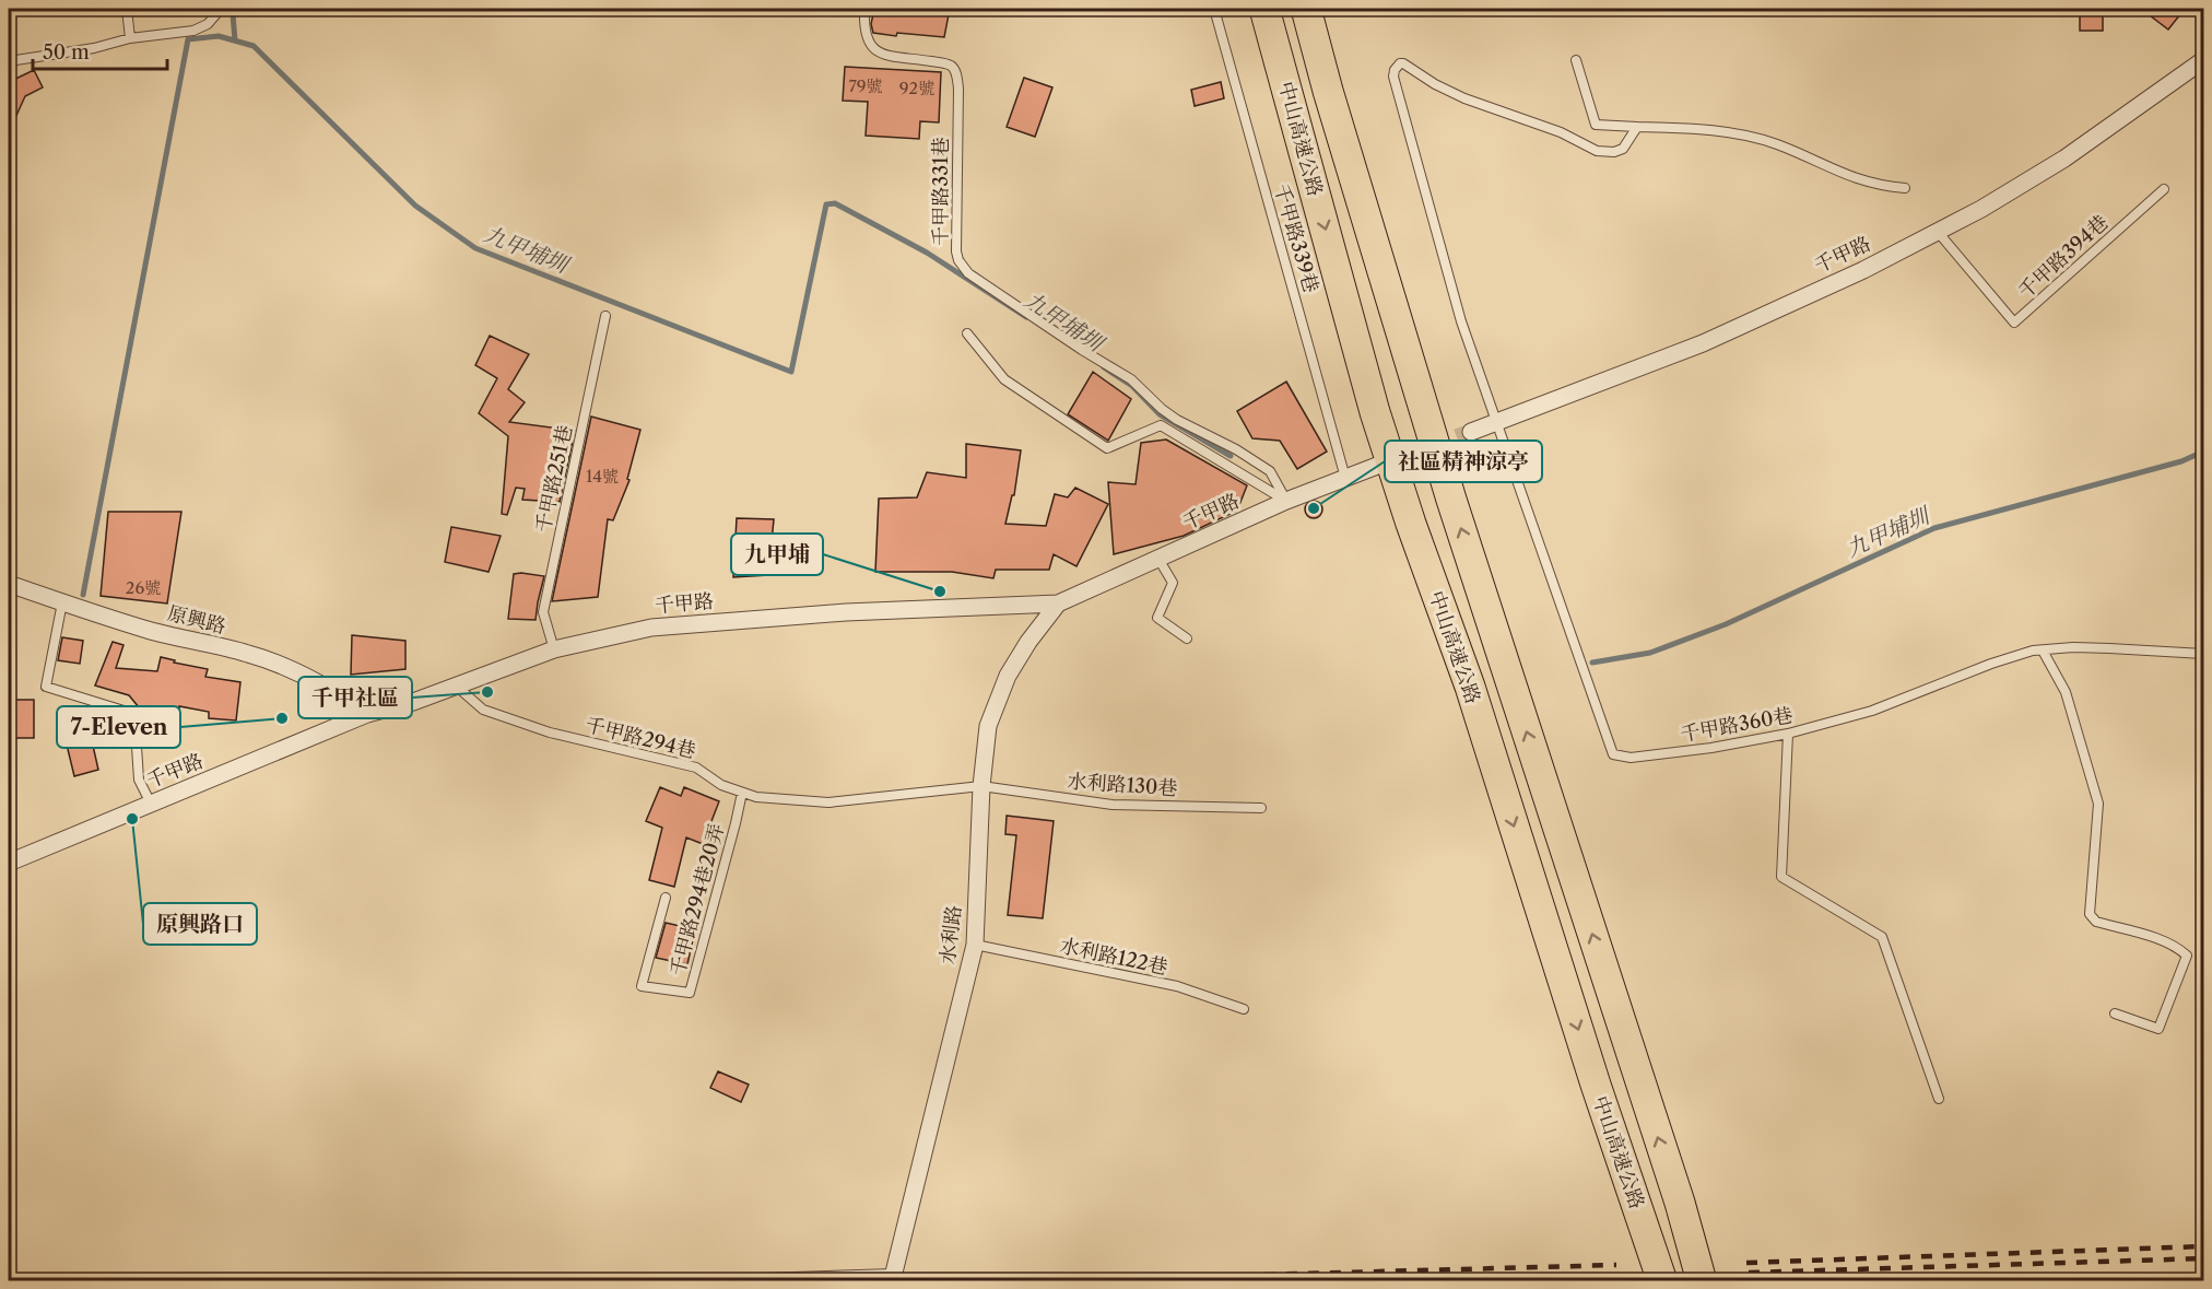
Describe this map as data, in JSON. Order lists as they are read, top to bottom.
{
  "streets": {
    "highway": ["中山高速公路"],
    "street": ["千甲路", "原興路", "水利路"],
    "lane": [
      "千甲路331巷",
      "千甲路339巷",
      "千甲路394巷",
      "千甲路251巷",
      "千甲路360巷",
      "千甲路294巷",
      "水利路130巷",
      "千甲路294巷20弄",
      "水利路122巷"
    ]
  },
  "crossings": [
    ["千甲路331巷", "千甲路"],
    ["千甲路339巷", "千甲路"],
    ["千甲路", "千甲路394巷"],
    ["千甲路", "千甲路251巷"],
    ["千甲路", "原興路"],
    ["千甲路", "千甲路360巷"],
    ["千甲路", "千甲路294巷"],
    ["千甲路", "水利路"],
    ["千甲路294巷", "水利路130巷"],
    ["千甲路294巷", "千甲路294巷20弄"],
    ["千甲路294巷", "水利路"],
    ["水利路130巷", "水利路"],
    ["水利路", "水利路122巷"]
  ],
  "water": ["九甲埔圳"],
  "places": [
    "社區精神涼亭",
    "九甲埔",
    "千甲社區",
    "7-Eleven",
    "原興路口"
  ],
  "house_numbers": [
    "79號",
    "92號",
    "14號",
    "26號"
  ],
  "scale_bar": "50 m"
}
